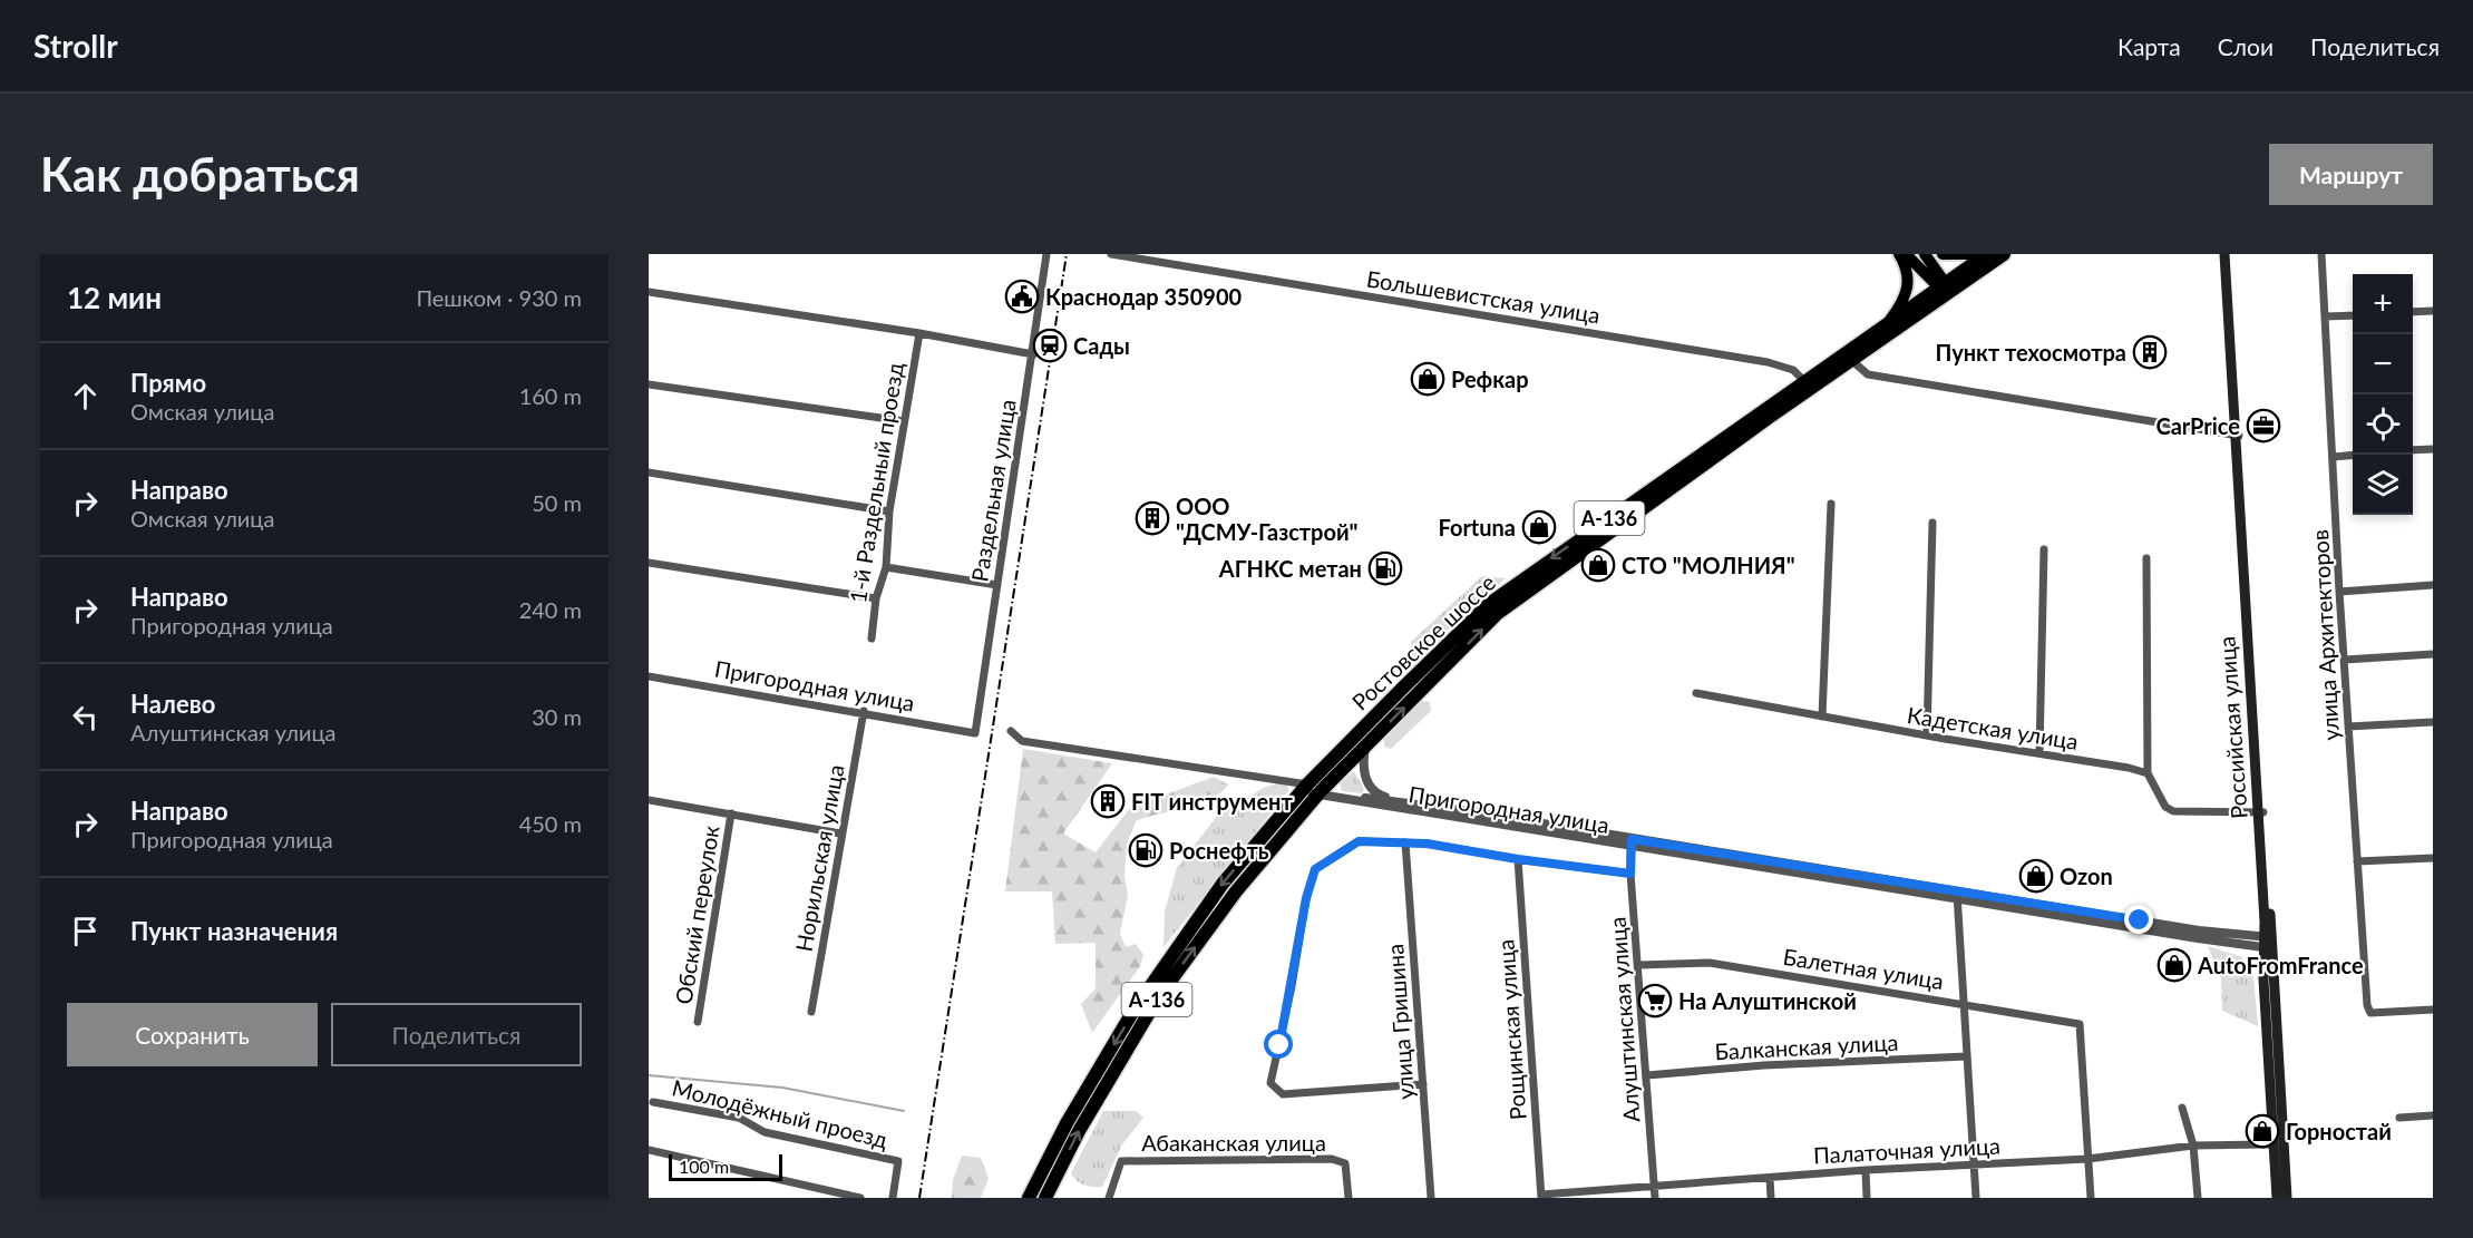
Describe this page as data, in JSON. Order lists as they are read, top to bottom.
{
  "streets": {
    "highway": ["А-136", "Ростовское шоссе"],
    "main road": ["Российская улица"],
    "street": [
      "Большевистская улица",
      "1-й Раздельный проезд",
      "Раздельная улица",
      "улица Архитекторов",
      "Пригородная улица",
      "Кадетская улица",
      "Норильская улица",
      "Обский переулок",
      "Балетная улица",
      "Алуштинская улица",
      "улица Гришина",
      "Рощинская улица",
      "Балканская улица",
      "Молодёжный проезд",
      "Абаканская улица",
      "Палаточная улица"
    ]
  },
  "crossings": [
    ["Большевистская улица", "Ростовское шоссе"],
    ["Раздельная улица", "Пригородная улица"],
    ["А-136", "Ростовское шоссе"],
    ["Ростовское шоссе", "Пригородная улица"],
    ["Пригородная улица", "Российская улица"],
    ["Пригородная улица", "Норильская улица"],
    ["Пригородная улица", "Алуштинская улица"],
    ["Пригородная улица", "улица Гришина"],
    ["Пригородная улица", "Рощинская улица"],
    ["Российская улица", "Палаточная улица"],
    ["Балетная улица", "Алуштинская улица"],
    ["Балетная улица", "Палаточная улица"],
    ["Алуштинская улица", "Балканская улица"],
    ["Алуштинская улица", "Палаточная улица"],
    ["Рощинская улица", "Палаточная улица"]
  ],
  "places": {
    "public building": ["Краснодар 350900"],
    "station": ["Сады"],
    "building": ["Пункт техосмотра", "ООО \"ДСМУ-Газстрой\"", "FIT инструмент"],
    "shop": [
      "Рефкар",
      "Fortuna",
      "СТО \"МОЛНИЯ\"",
      "Ozon",
      "AutoFromFrance",
      "Горностай"
    ],
    "office": ["CarPrice"],
    "fuel station": ["АГНКС метан", "Роснефть"],
    "supermarket": ["На Алуштинской"]
  },
  "scale_bar": "100 m",
  "page": {
    "header": "Strollr",
    "nav": ["Карта", "Слои", "Поделиться"],
    "buttons": [
      "Маршрут",
      ["Сохранить", "Поделиться"]
    ],
    "title": "Как добраться",
    "heading": ["12 мин", "Пешком · 930 m"],
    "map_buttons": ["+", "−"],
    "list": [
      ["Прямо", "Омская улица", "160 m"],
      ["Направо", "Омская улица", "50 m"],
      ["Направо", "Пригородная улица", "240 m"],
      ["Налево", "Алуштинская улица", "30 m"],
      ["Направо", "Пригородная улица", "450 m"],
      "Пункт назначения"
    ],
    "scale": "100 m"
  }
}
